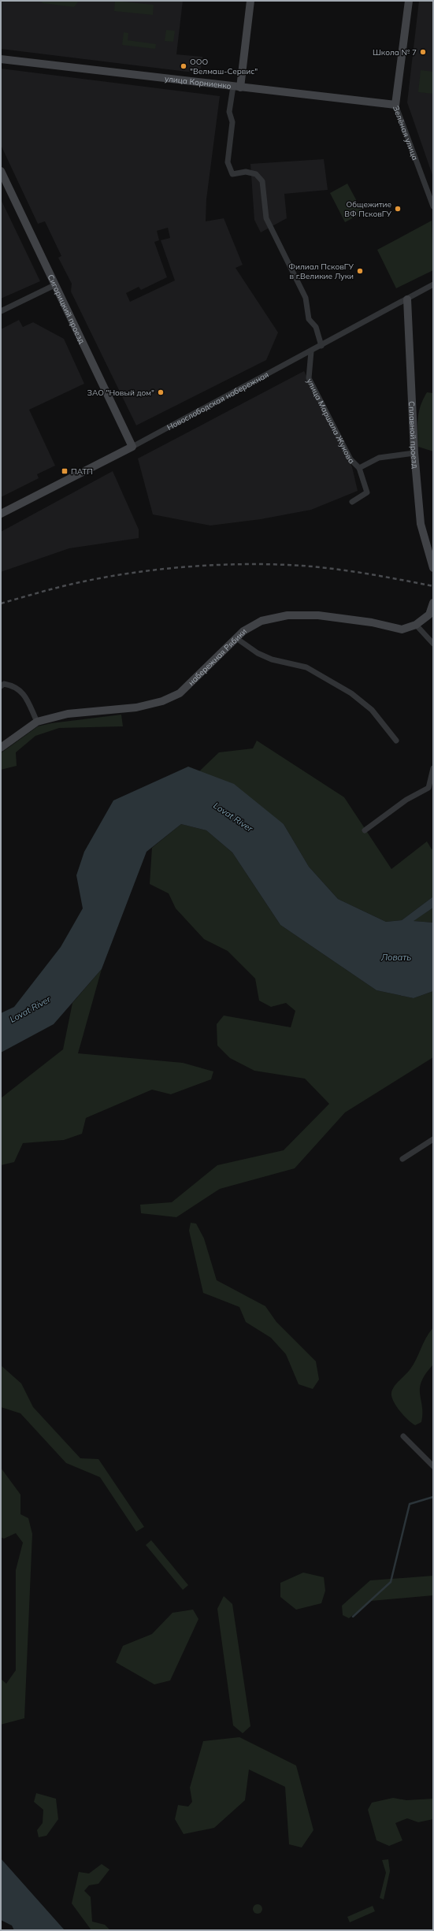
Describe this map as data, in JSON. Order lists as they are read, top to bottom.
{
  "streets": {
    "street": [
      "улица Корниенко",
      "Зелёная улица",
      "Сигорицкий проезд",
      "Новослободская набережная",
      "улица Маршала Жукова",
      "Сплавной проезд",
      "набережная Рябики"
    ]
  },
  "crossings": [
    ["улица Корниенко", "Зелёная улица"],
    ["Сигорицкий проезд", "Новослободская набережная"],
    ["Новослободская набережная", "улица Маршала Жукова"],
    ["Новослободская набережная", "Сплавной проезд"]
  ],
  "water": ["Lovat River", "Ловать"],
  "places": {
    "other": [
      "Школа № 7",
      "ООО \"Велмаш-Сервис\"",
      "Общежитие ВФ ПсковГУ",
      "Филиал ПсковГУ в г.Великие Луки",
      "ЗАО \"Новый дом\""
    ],
    "transit": ["ПАТП"]
  }
}
